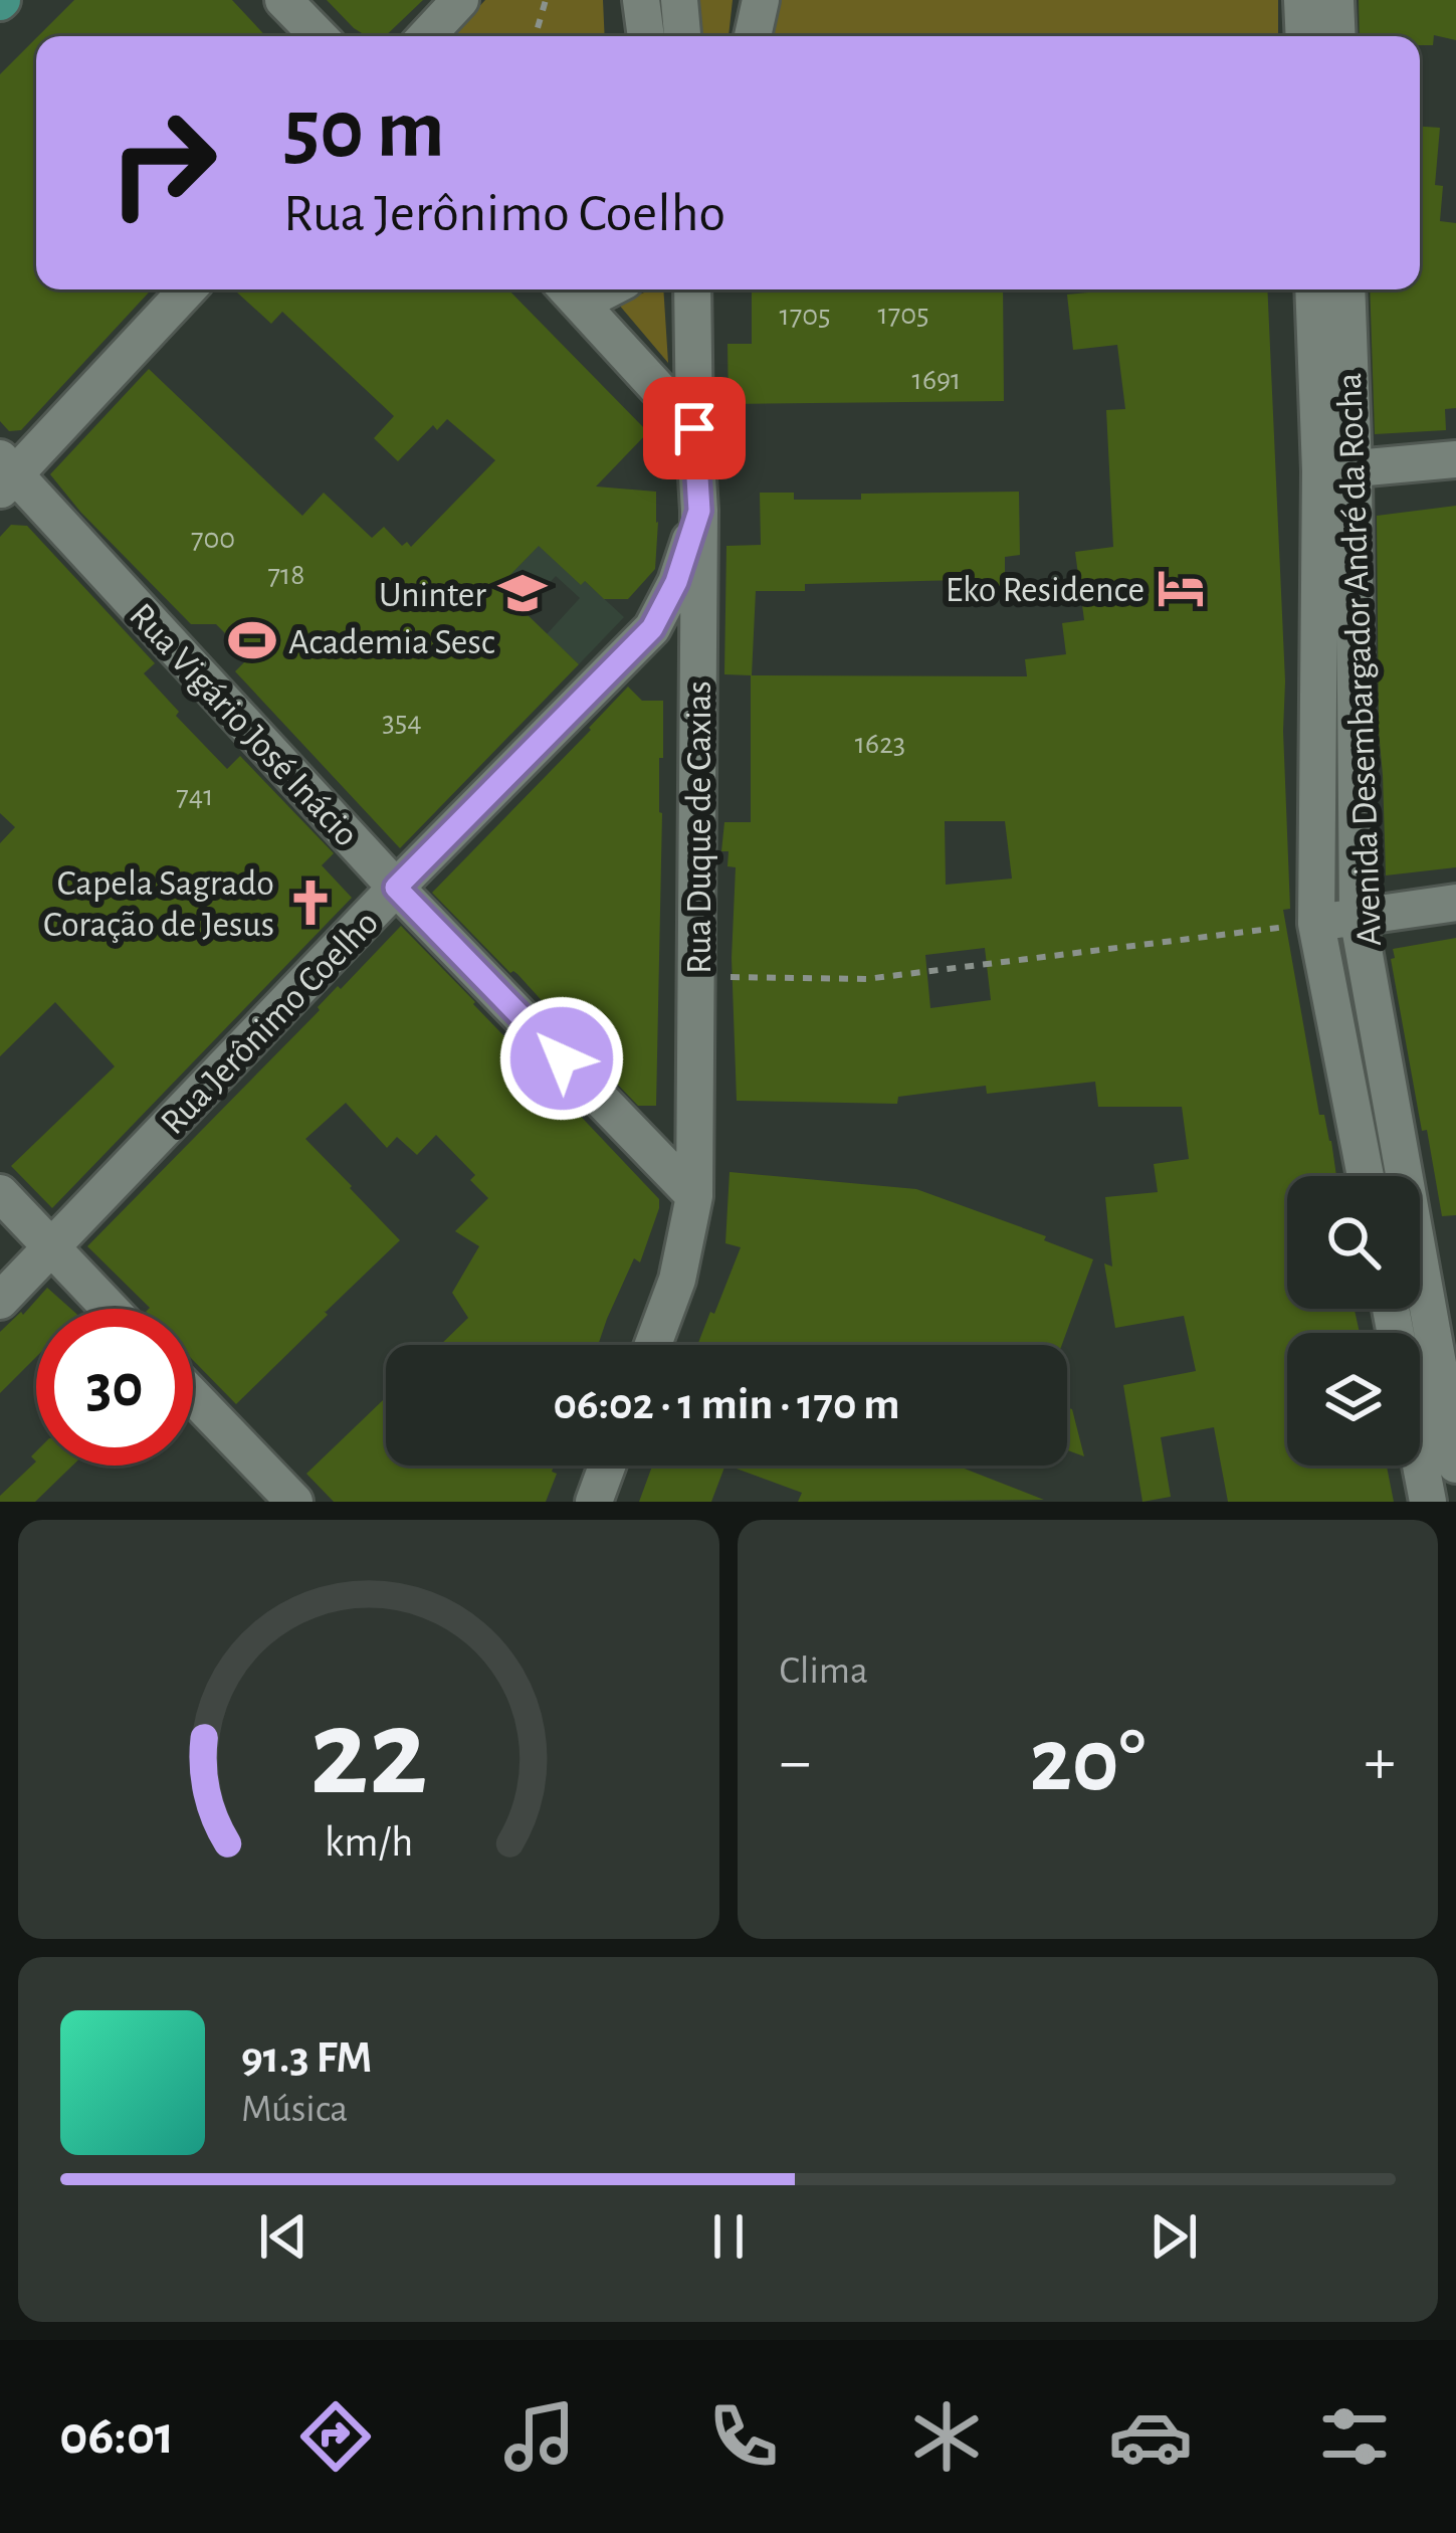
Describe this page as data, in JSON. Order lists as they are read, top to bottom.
{
  "streets": {
    "street": [
      "Avenida Desembargador André da Rocha",
      "Rua Vigário José Inácio",
      "Rua Duque de Caxias",
      "Rua Jerônimo Coelho"
    ]
  },
  "crossings": [
    ["Rua Vigário José Inácio", "Rua Duque de Caxias"],
    ["Rua Vigário José Inácio", "Rua Jerônimo Coelho"],
    ["Rua Duque de Caxias", "Rua Jerônimo Coelho"]
  ],
  "places": {
    "hotel": ["Eko Residence"],
    "school or university": ["Uninter"],
    "sports": ["Academia Sesc"],
    "church": ["Capela Sagrado Coração de Jesus"]
  },
  "house_numbers": [
    "1705",
    "1705",
    "1691",
    "700",
    "718",
    "354",
    "1623",
    "741"
  ],
  "page": {
    "turn": ["50 m", "Rua Jerônimo Coelho"],
    "limit": "30",
    "trip": "06:02 · 1 min · 170 m",
    "tile": "Clima",
    "heat": ["−", "20°", "+"],
    "song": ["91.3 FM", "Música"],
    "tabs": "06:01",
    "gauge": ["22", "km/h"]
  }
}
